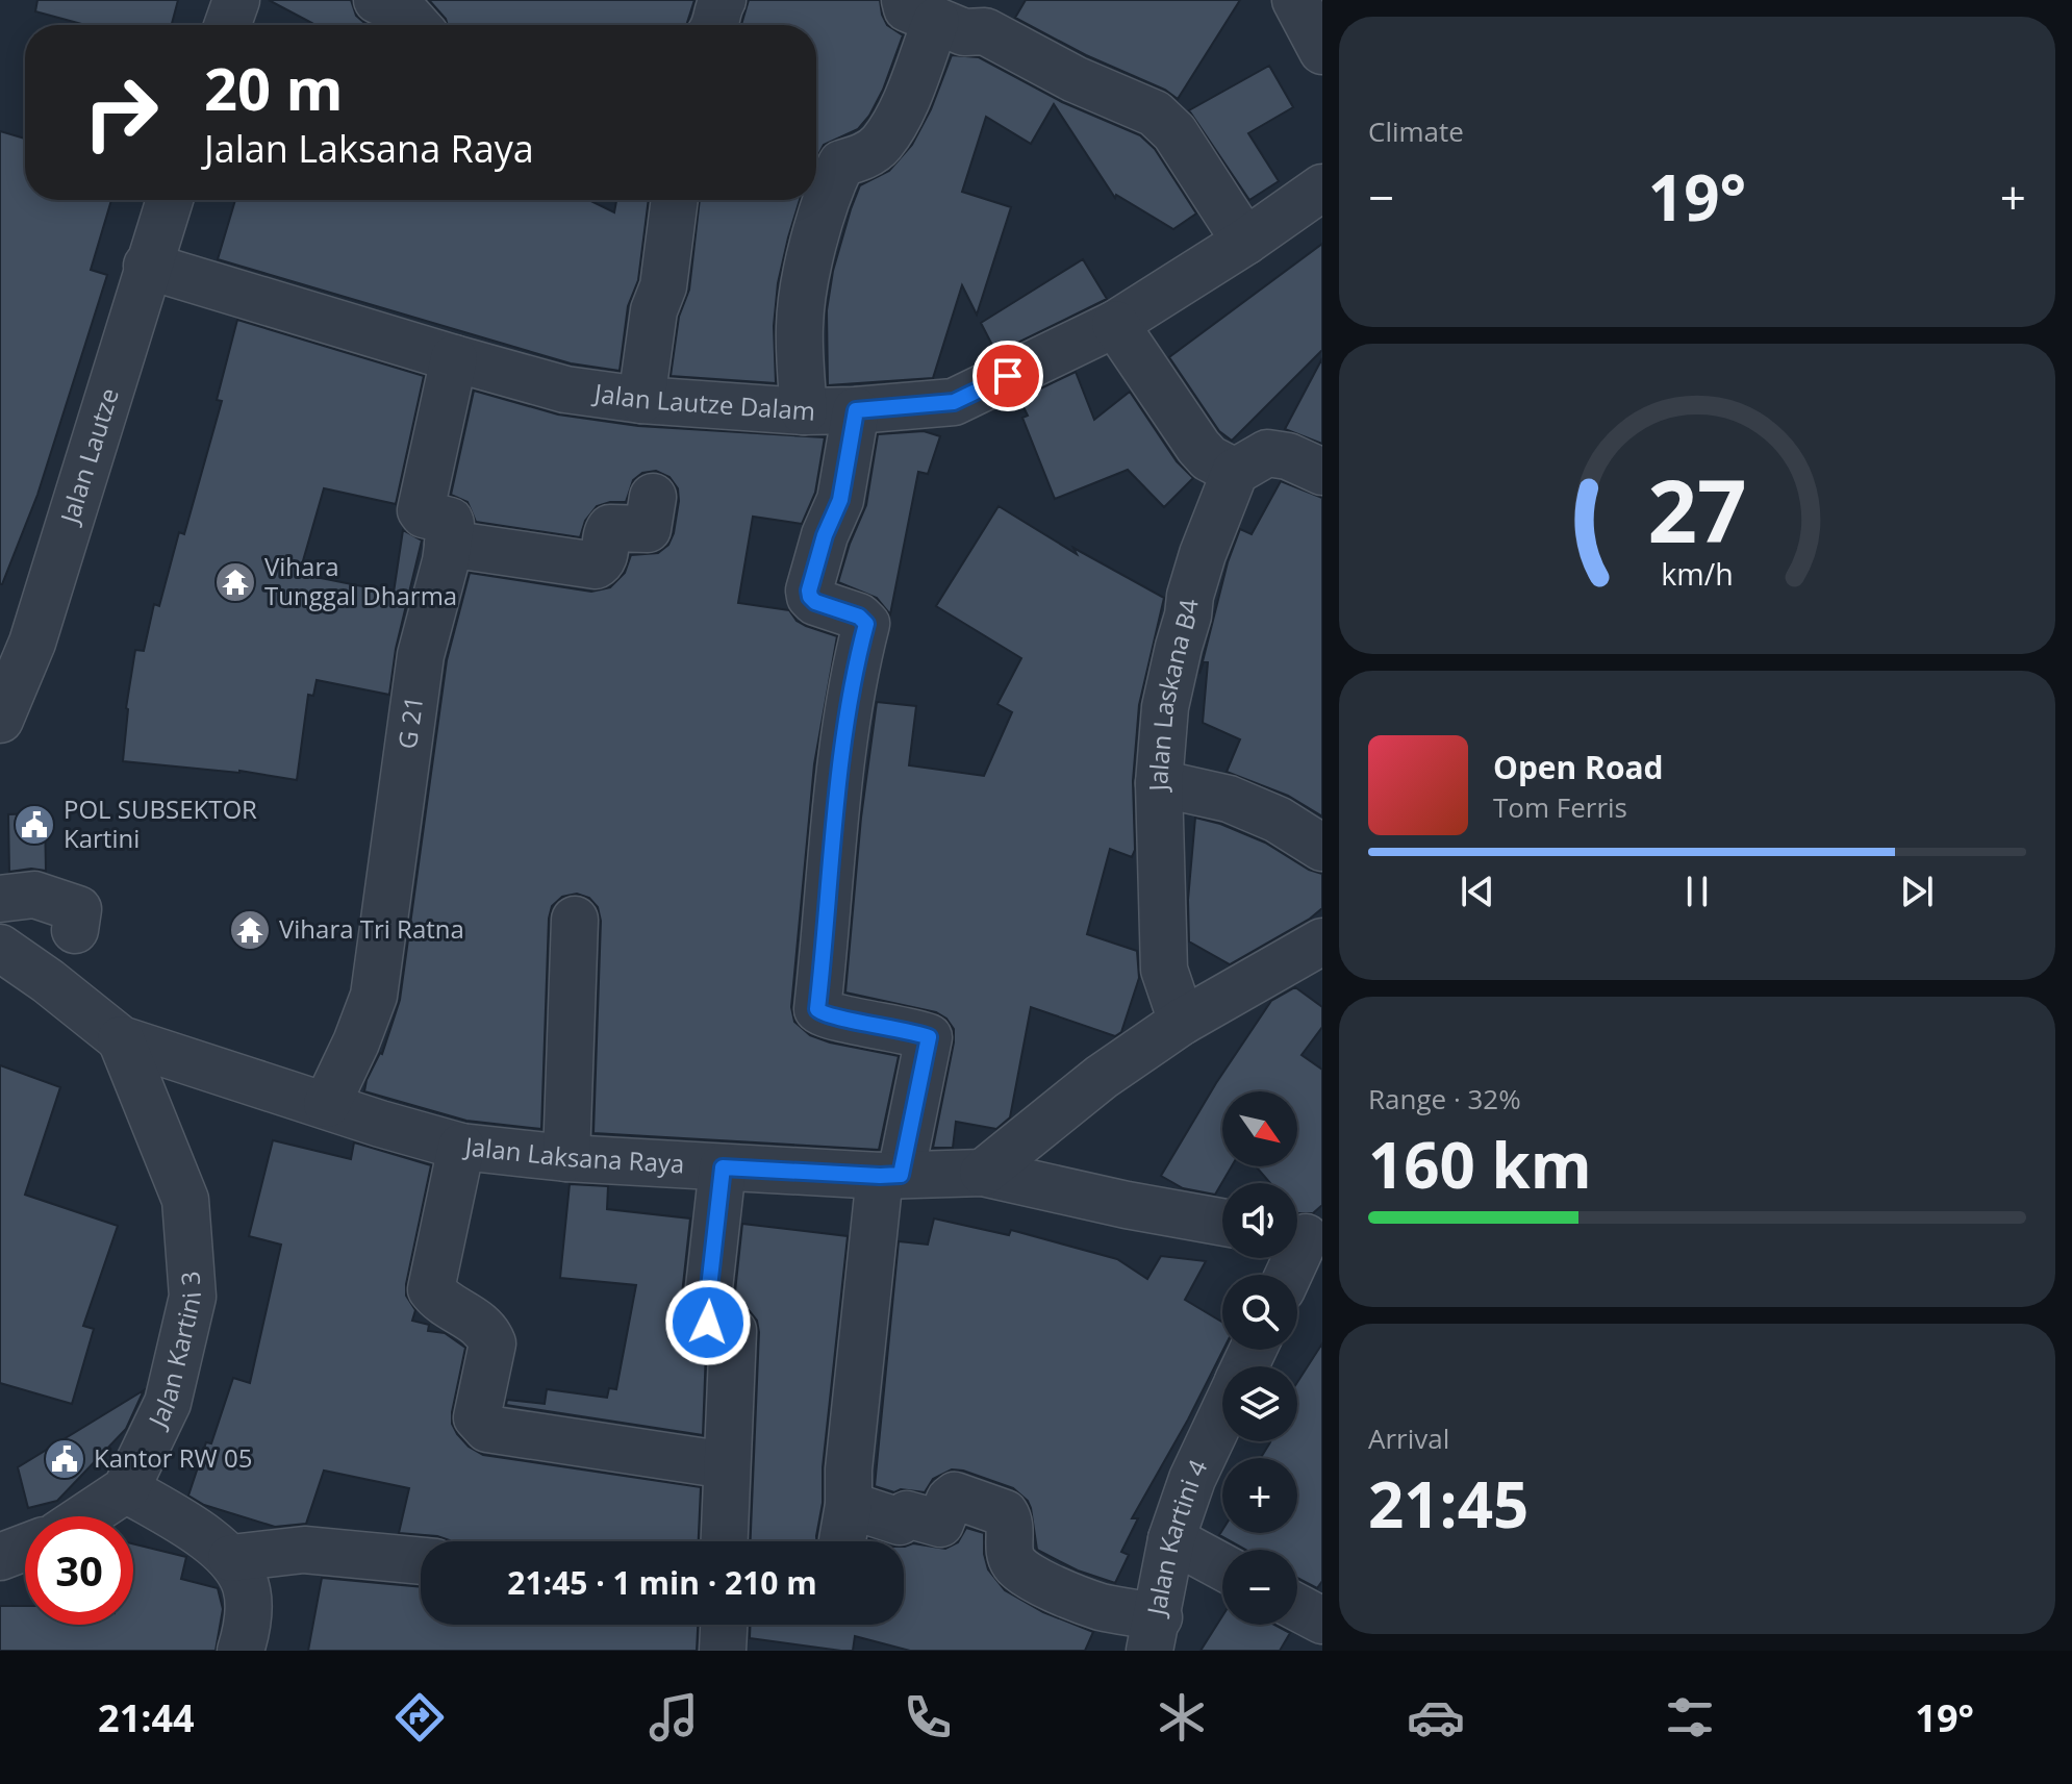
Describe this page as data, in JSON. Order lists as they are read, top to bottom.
{
  "streets": {
    "street": [
      "Jalan Lautze Dalam",
      "Jalan Lautze",
      "Jalan Laskana B4",
      "G 21",
      "Jalan Laksana Raya",
      "Jalan Kartini 3",
      "Jalan Kartini 4"
    ]
  },
  "crossings": [
    ["Jalan Lautze Dalam", "Jalan Lautze"],
    ["G 21", "Jalan Laksana Raya"],
    ["Jalan Laksana Raya", "Jalan Kartini 3"]
  ],
  "places": {
    "temple": ["Vihara Tunggal Dharma", "Vihara Tri Ratna"],
    "public building": ["POL SUBSEKTOR Kartini", "Kantor RW 05"]
  },
  "north": "bottom right",
  "page": {
    "tile": [
      "Climate",
      ["Range · 32%", "160 km"],
      ["Arrival", "21:45"]
    ],
    "turn": ["20 m", "Jalan Laksana Raya"],
    "heat": ["−", "19°", "+"],
    "song": ["Open Road", "Tom Ferris"],
    "map_buttons": ["+", "−"],
    "limit": "30",
    "trip": "21:45 · 1 min · 210 m",
    "tabs": ["21:44", "19°"],
    "gauge": ["27", "km/h"]
  }
}
